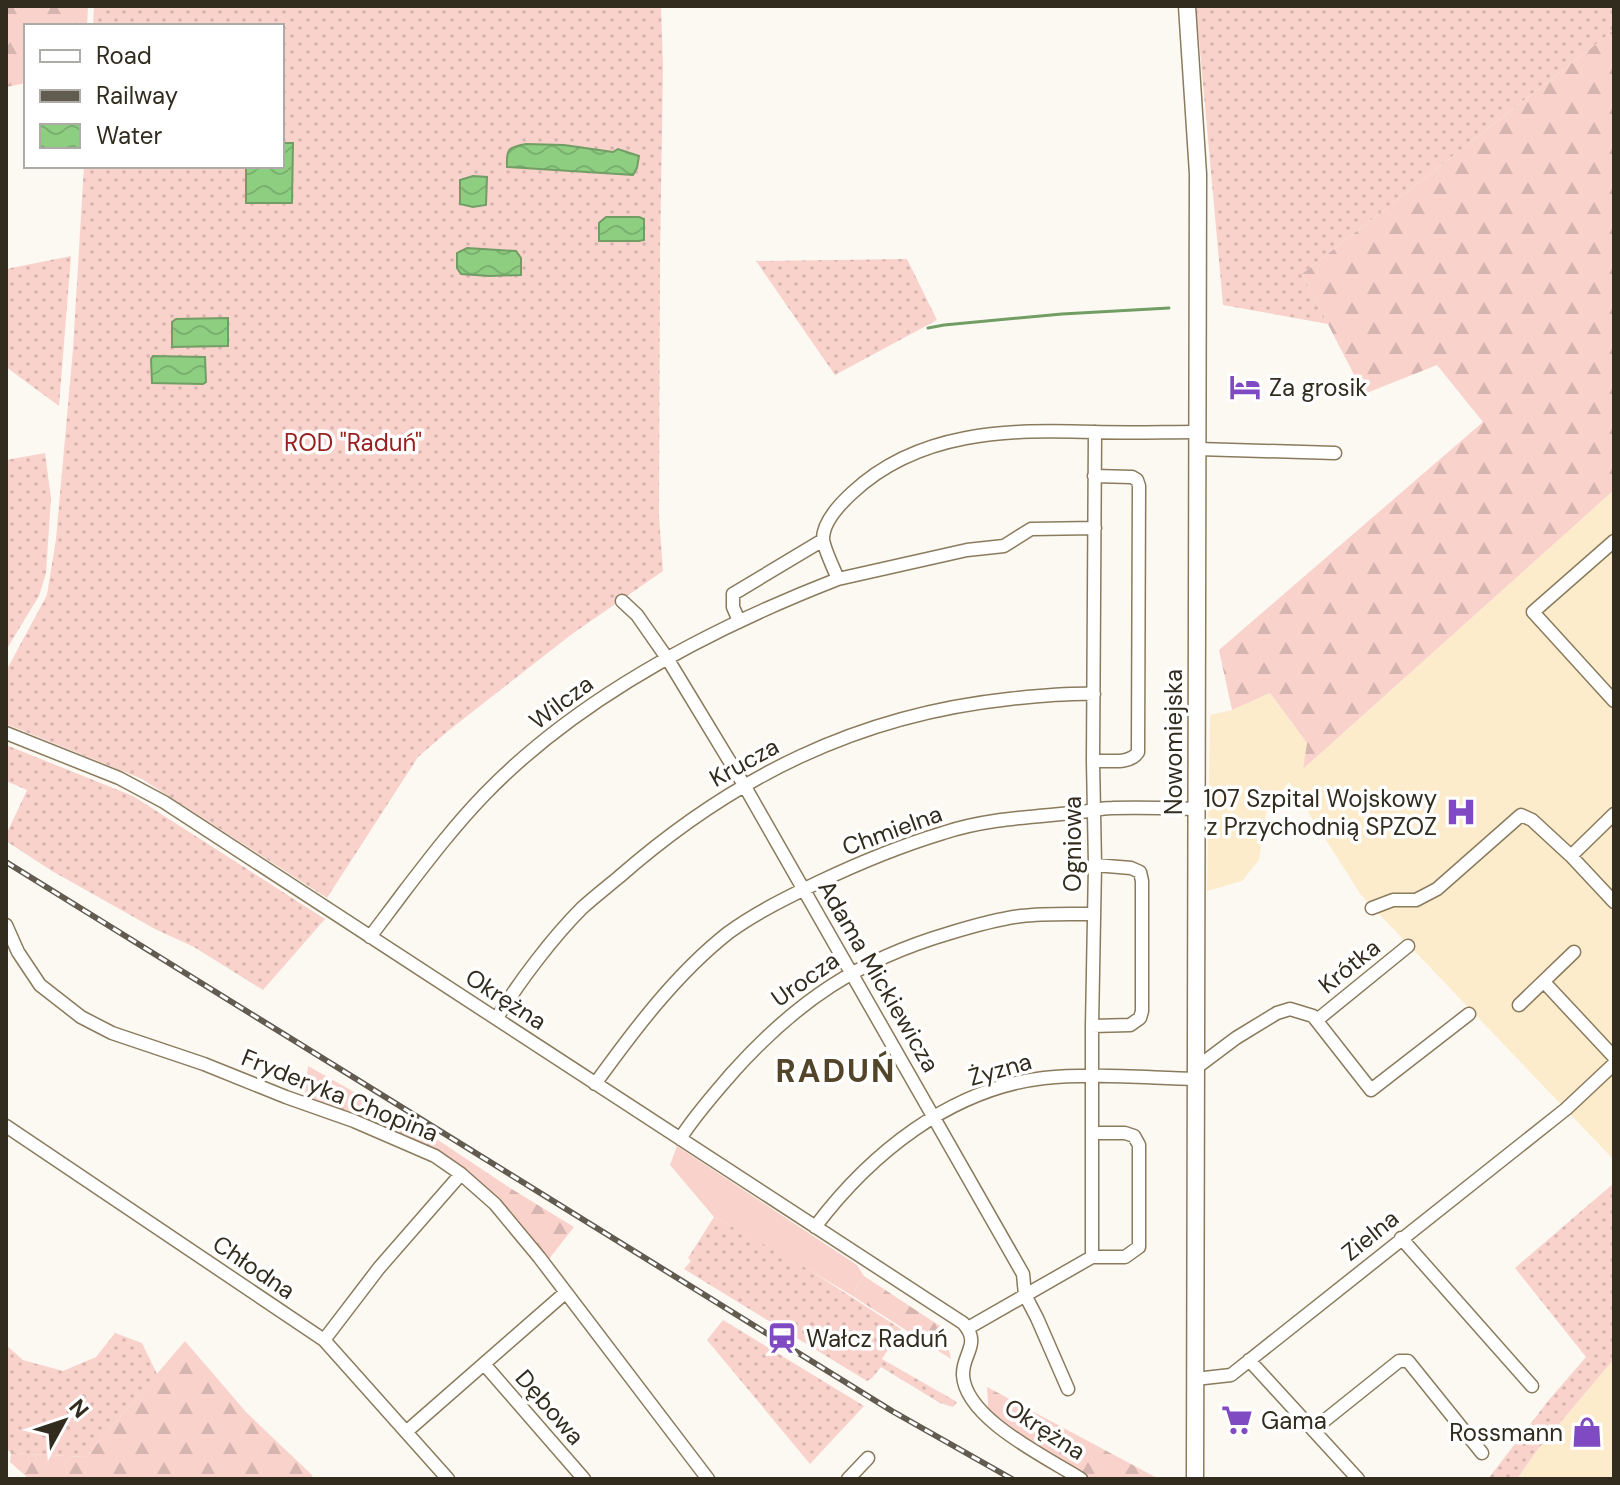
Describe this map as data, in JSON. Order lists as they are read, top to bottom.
{
  "streets": {
    "street": [
      "Wilcza",
      "Nowomiejska",
      "Krucza",
      "Chmielna",
      "Ogniowa",
      "Krótka",
      "Adama Mickiewicza",
      "Urocza",
      "Okrężna",
      "Żyzna",
      "Fryderyka Chopina",
      "Zielna",
      "Chłodna",
      "Dębowa"
    ]
  },
  "crossings": [
    ["Wilcza", "Ogniowa"],
    ["Wilcza", "Adama Mickiewicza"],
    ["Wilcza", "Okrężna"],
    ["Nowomiejska", "Chmielna"],
    ["Nowomiejska", "Żyzna"],
    ["Nowomiejska", "Zielna"],
    ["Krucza", "Ogniowa"],
    ["Krucza", "Adama Mickiewicza"],
    ["Krucza", "Okrężna"],
    ["Chmielna", "Ogniowa"],
    ["Chmielna", "Adama Mickiewicza"],
    ["Chmielna", "Okrężna"],
    ["Ogniowa", "Urocza"],
    ["Ogniowa", "Żyzna"],
    ["Adama Mickiewicza", "Urocza"],
    ["Adama Mickiewicza", "Żyzna"],
    ["Urocza", "Okrężna"],
    ["Okrężna", "Żyzna"]
  ],
  "districts": ["RADUŃ"],
  "parks": ["ROD \"Raduń\""],
  "places": {
    "hotel": ["Za grosik"],
    "hospital": ["107 Szpital Wojskowy z Przychodnią SPZOZ"],
    "station": ["Wałcz Raduń"],
    "supermarket": ["Gama"],
    "shop": ["Rossmann"]
  },
  "legend": ["Road", "Railway", "Water"],
  "north": "top right"
}
